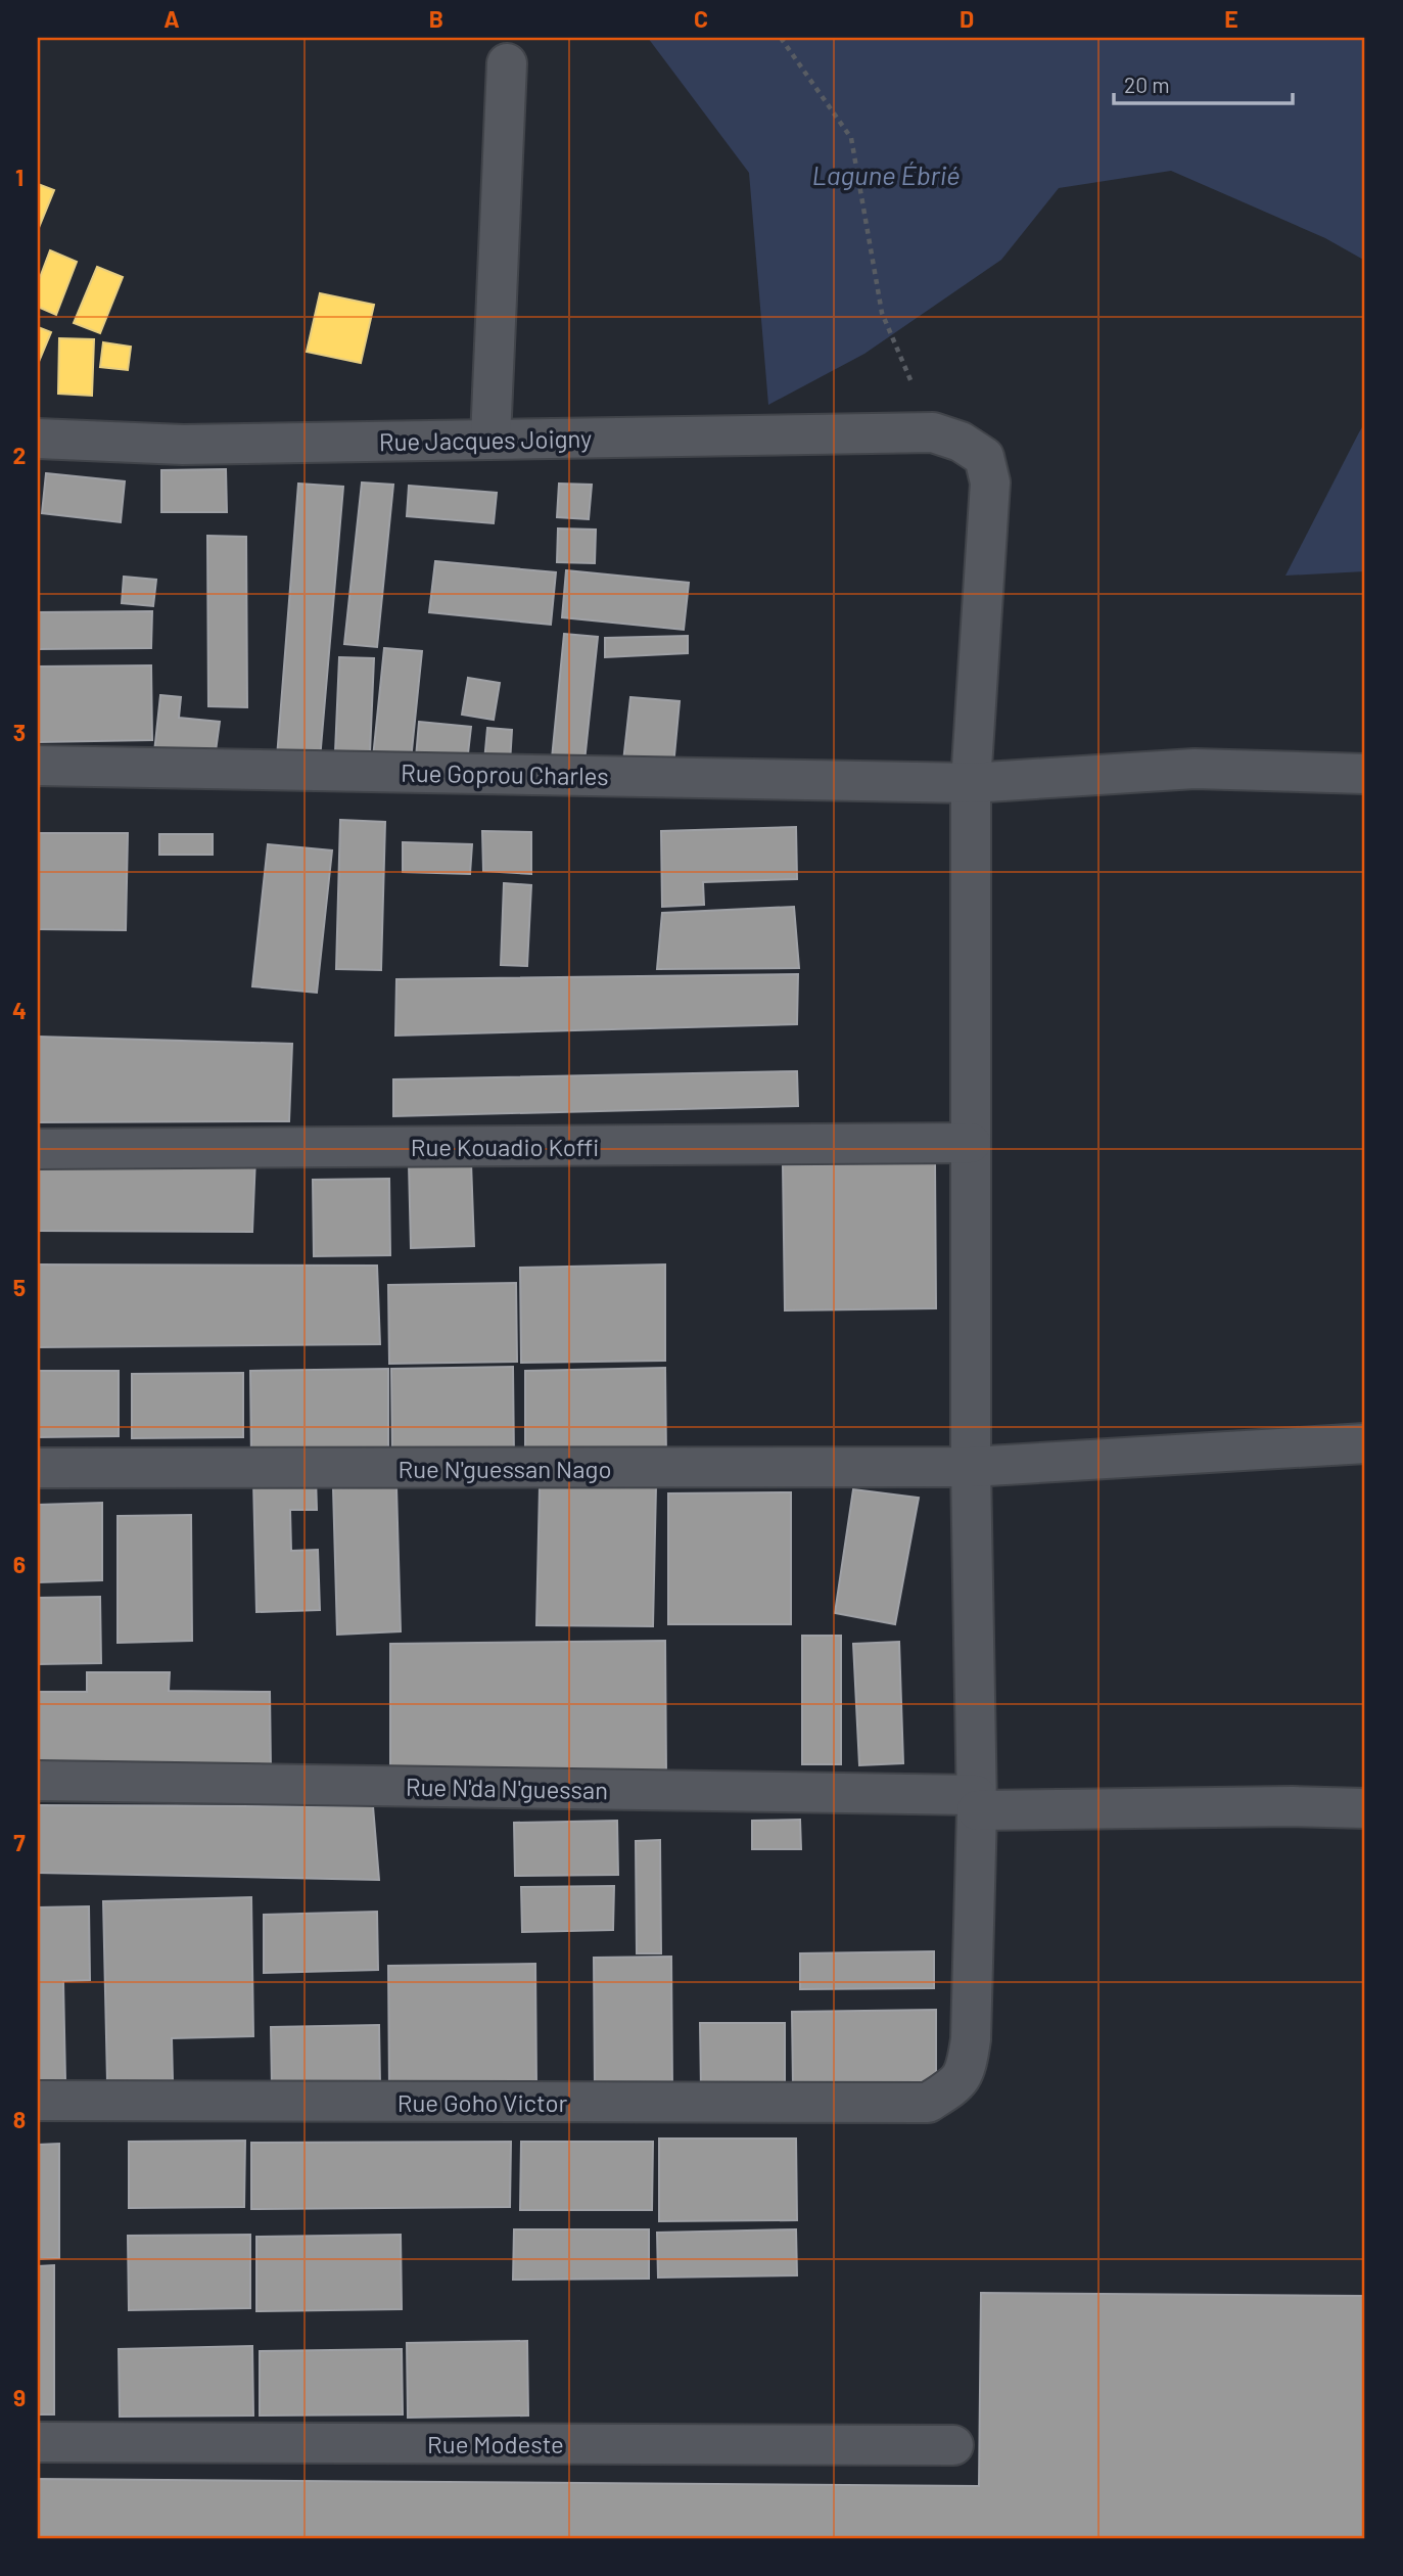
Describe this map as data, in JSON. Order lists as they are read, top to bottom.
{
  "streets": {
    "street": [
      "Rue Jacques Joigny",
      "Rue Goprou Charles",
      "Rue Kouadio Koffi",
      "Rue N'guessan Nago",
      "Rue N'da N'guessan",
      "Rue Goho Victor",
      "Rue Modeste"
    ]
  },
  "crossings": [
    ["Rue N'da N'guessan", "Rue Goho Victor"]
  ],
  "water": ["Lagune Ébrié"],
  "scale_bar": "20 m",
  "grid": {
    "columns": [
      "A",
      "B",
      "C",
      "D",
      "E"
    ],
    "rows": [
      "1",
      "2",
      "3",
      "4",
      "5",
      "6",
      "7",
      "8",
      "9"
    ]
  }
}
